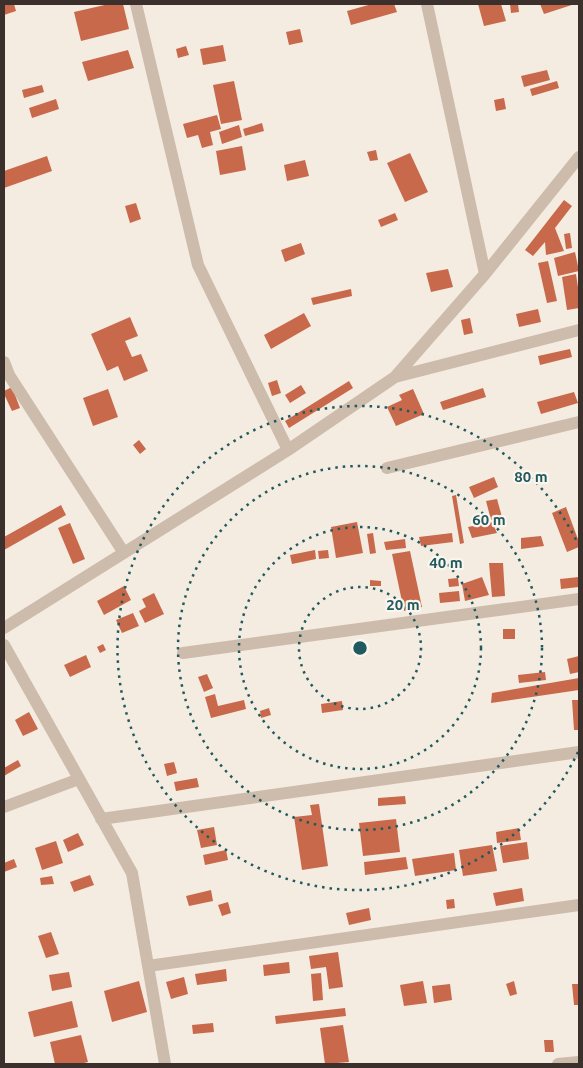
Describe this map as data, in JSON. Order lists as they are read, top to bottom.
{
  "rings": [
    "80 m",
    "60 m",
    "40 m",
    "20 m"
  ]
}
